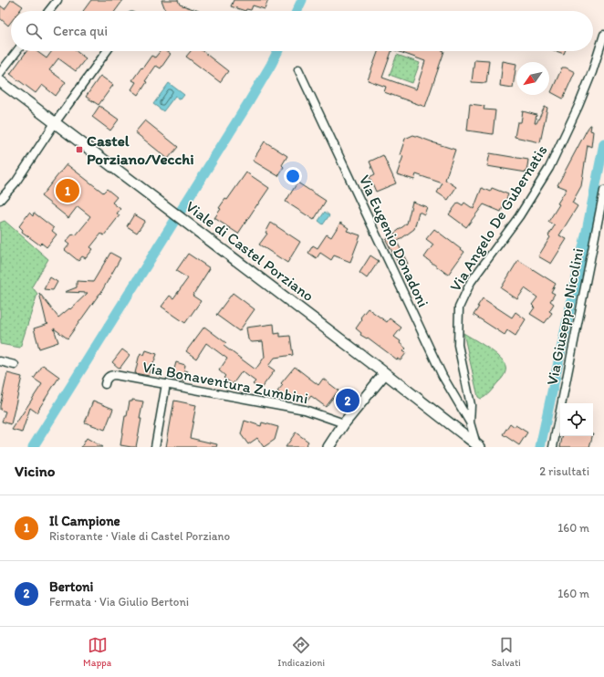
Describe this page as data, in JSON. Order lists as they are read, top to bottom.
{
  "streets": {
    "street": [
      "Via Angelo De Gubernatis",
      "Via Eugenio Donadoni",
      "Viale di Castel Porziano",
      "Via Giuseppe Nicolini",
      "Via Bonaventura Zumbini"
    ]
  },
  "crossings": [
    ["Via Angelo De Gubernatis", "Via Eugenio Donadoni"],
    ["Via Angelo De Gubernatis", "Viale di Castel Porziano"]
  ],
  "places": {
    "transit": ["Castel Porziano/Vecchi"]
  },
  "north": "bottom left",
  "page": {
    "search": "Cerca qui",
    "pins": ["1", "2"],
    "heading": ["Vicino", "2 risultati"],
    "list": [
      {
        "mark": "1",
        "name": "Il Campione",
        "note": "Ristorante · Viale di Castel Porziano",
        "value": "160 m"
      },
      {
        "mark": "2",
        "name": "Bertoni",
        "note": "Fermata · Via Giulio Bertoni",
        "value": "160 m"
      }
    ],
    "nav": ["Mappa", "Indicazioni", "Salvati"]
  }
}
